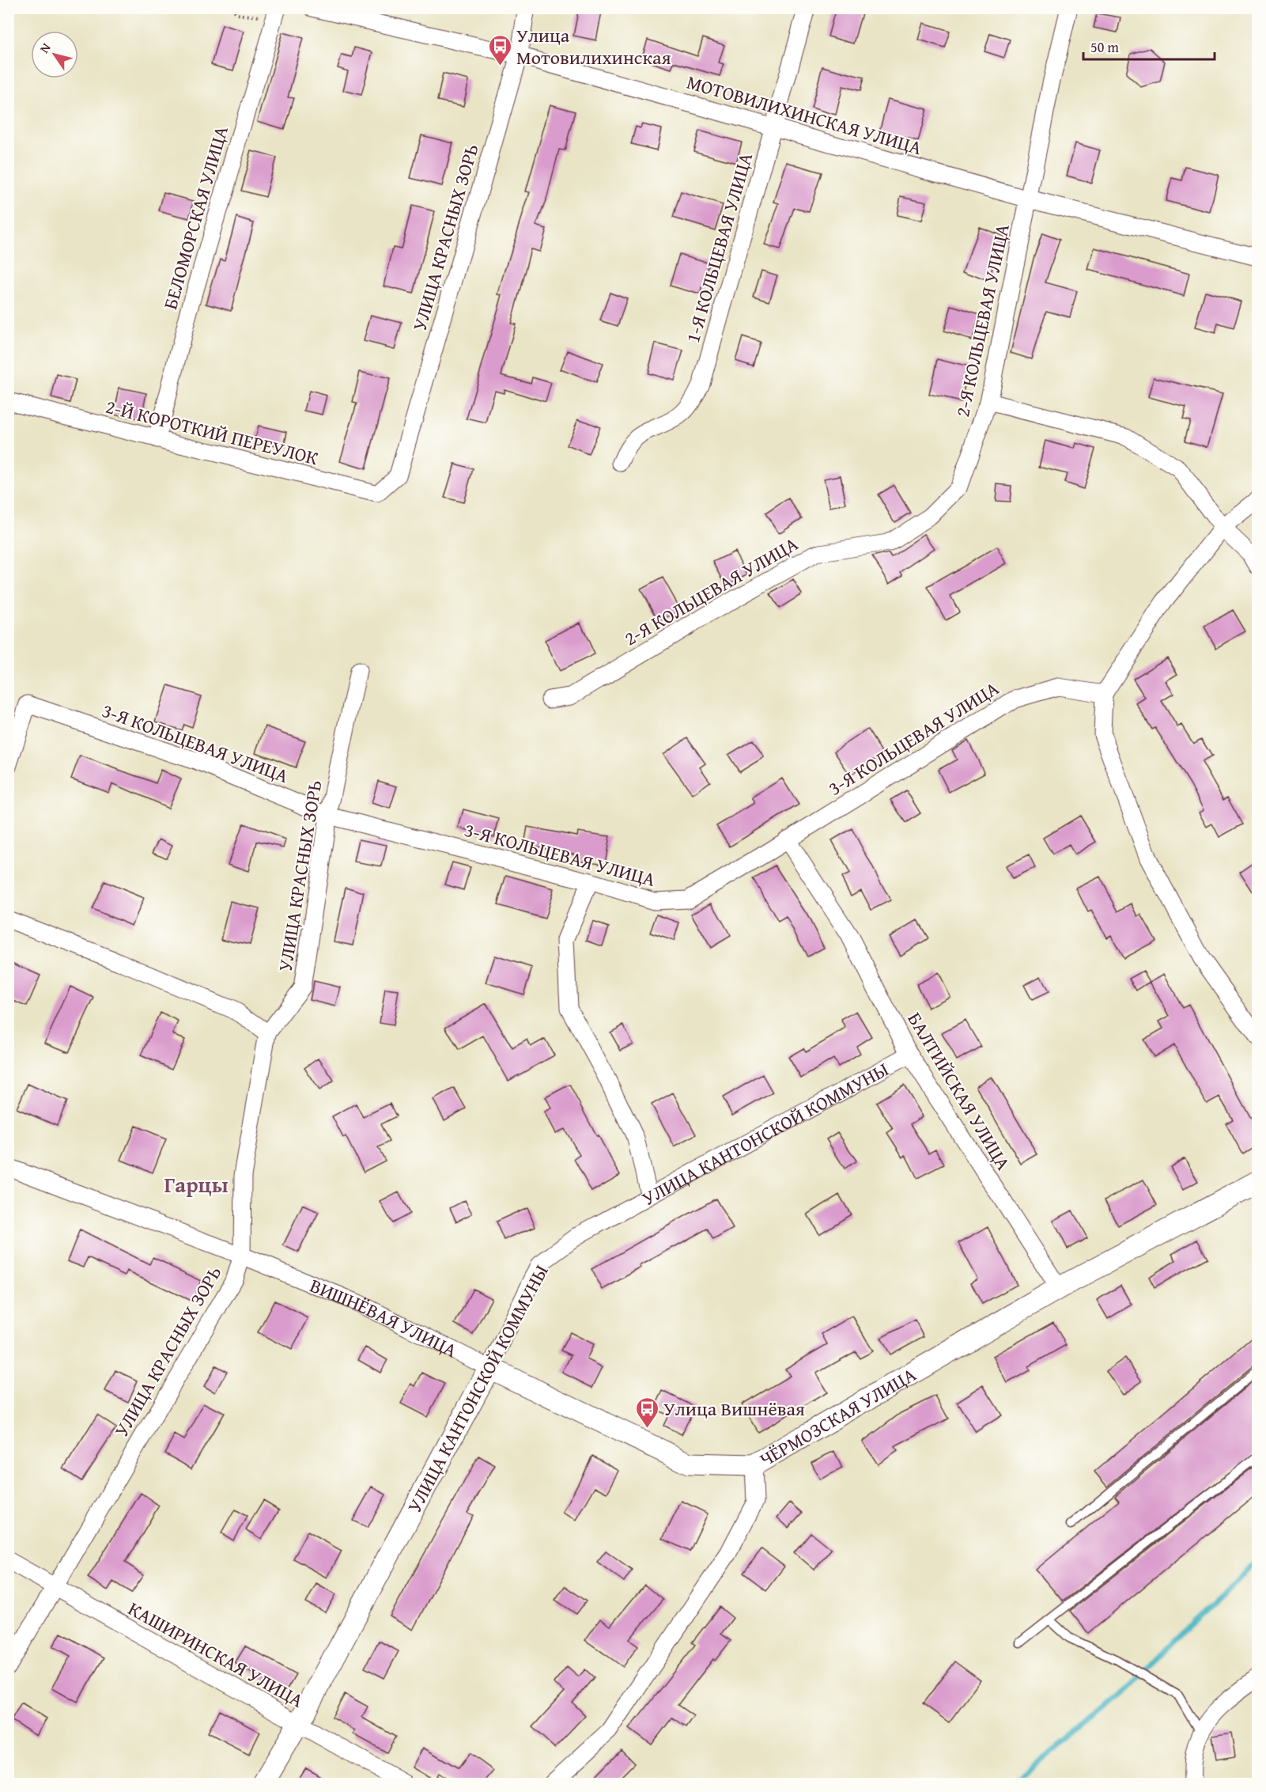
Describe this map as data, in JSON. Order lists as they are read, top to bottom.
{
  "streets": {
    "street": [
      "МОТОВИЛИХИНСКАЯ УЛИЦА",
      "БЕЛОМОРСКАЯ УЛИЦА",
      "УЛИЦА КРАСНЫХ ЗОРЬ",
      "1-Я КОЛЬЦЕВАЯ УЛИЦА",
      "2-Я КОЛЬЦЕВАЯ УЛИЦА",
      "2-Й КОРОТКИЙ ПЕРЕУЛОК",
      "3-Я КОЛЬЦЕВАЯ УЛИЦА",
      "БАЛТИЙСКАЯ УЛИЦА",
      "УЛИЦА КАНТОНСКОЙ КОММУНЫ",
      "ВИШНЁВАЯ УЛИЦА",
      "ЧЁРМОЗСКАЯ УЛИЦА",
      "КАШИРИНСКАЯ УЛИЦА"
    ]
  },
  "crossings": [
    ["МОТОВИЛИХИНСКАЯ УЛИЦА", "УЛИЦА КРАСНЫХ ЗОРЬ"],
    ["МОТОВИЛИХИНСКАЯ УЛИЦА", "1-Я КОЛЬЦЕВАЯ УЛИЦА"],
    ["МОТОВИЛИХИНСКАЯ УЛИЦА", "2-Я КОЛЬЦЕВАЯ УЛИЦА"],
    ["БЕЛОМОРСКАЯ УЛИЦА", "2-Й КОРОТКИЙ ПЕРЕУЛОК"],
    ["УЛИЦА КРАСНЫХ ЗОРЬ", "2-Й КОРОТКИЙ ПЕРЕУЛОК"],
    ["УЛИЦА КРАСНЫХ ЗОРЬ", "3-Я КОЛЬЦЕВАЯ УЛИЦА"],
    ["УЛИЦА КРАСНЫХ ЗОРЬ", "ВИШНЁВАЯ УЛИЦА"],
    ["УЛИЦА КРАСНЫХ ЗОРЬ", "КАШИРИНСКАЯ УЛИЦА"],
    ["3-Я КОЛЬЦЕВАЯ УЛИЦА", "БАЛТИЙСКАЯ УЛИЦА"],
    ["БАЛТИЙСКАЯ УЛИЦА", "УЛИЦА КАНТОНСКОЙ КОММУНЫ"],
    ["БАЛТИЙСКАЯ УЛИЦА", "ЧЁРМОЗСКАЯ УЛИЦА"],
    ["УЛИЦА КАНТОНСКОЙ КОММУНЫ", "ВИШНЁВАЯ УЛИЦА"],
    ["УЛИЦА КАНТОНСКОЙ КОММУНЫ", "КАШИРИНСКАЯ УЛИЦА"],
    ["ВИШНЁВАЯ УЛИЦА", "ЧЁРМОЗСКАЯ УЛИЦА"]
  ],
  "districts": ["Гарцы"],
  "places": {
    "bus stop": ["Улица Мотовилихинская", "Улица Вишнёвая"]
  },
  "scale_bar": "50 m",
  "north": "top left"
}
